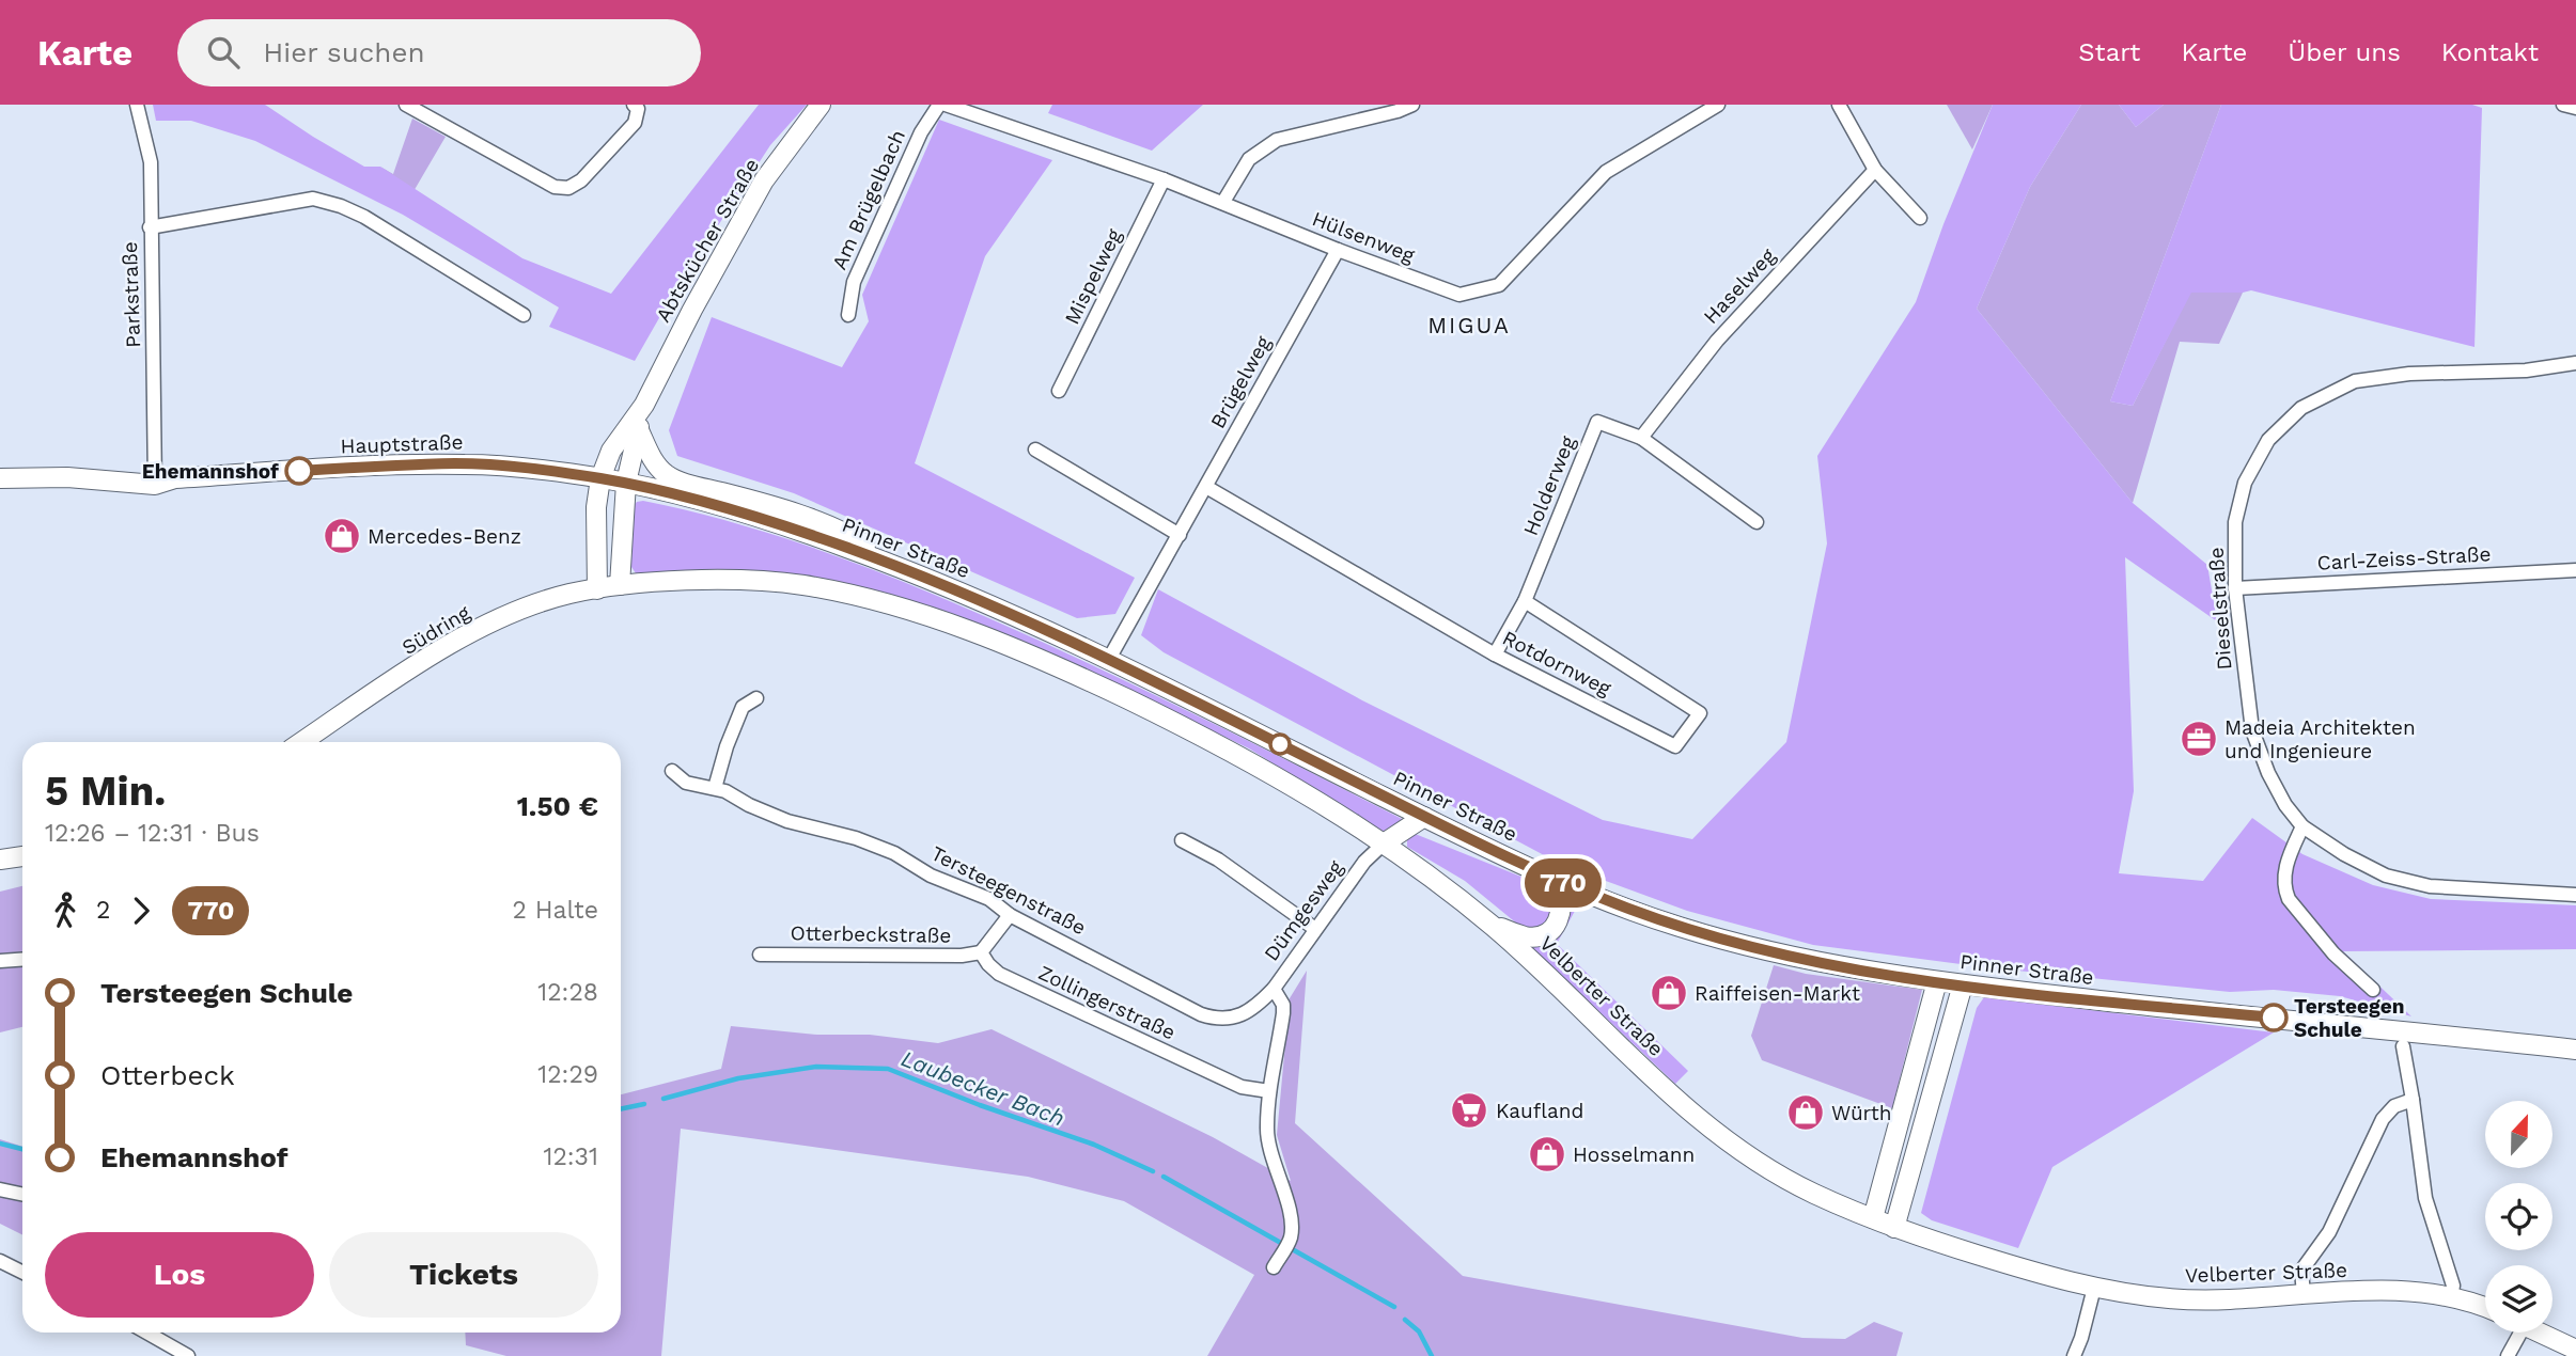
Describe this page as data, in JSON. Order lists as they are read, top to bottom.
{
  "streets": {
    "street": [
      "Am Brügelbach",
      "Hülsenweg",
      "Abtskücher Straße",
      "Mispelweg",
      "Haselweg",
      "Parkstraße",
      "Brügelweg",
      "Hauptstraße",
      "Holderweg",
      "Pinner Straße",
      "Carl-Zeiss-Straße",
      "Dieselstraße",
      "Südring",
      "Rotdornweg",
      "Tersteegenstraße",
      "Dümgesweg",
      "Otterbeckstraße",
      "Velberter Straße",
      "Zollingerstraße"
    ]
  },
  "crossings": [
    ["Hülsenweg", "Mispelweg"],
    ["Hülsenweg", "Brügelweg"],
    ["Abtskücher Straße", "Hauptstraße"],
    ["Abtskücher Straße", "Pinner Straße"],
    ["Abtskücher Straße", "Südring"],
    ["Abtskücher Straße", "Velberter Straße"],
    ["Haselweg", "Holderweg"],
    ["Parkstraße", "Hauptstraße"],
    ["Brügelweg", "Pinner Straße"],
    ["Brügelweg", "Rotdornweg"],
    ["Hauptstraße", "Pinner Straße"],
    ["Holderweg", "Rotdornweg"],
    ["Carl-Zeiss-Straße", "Dieselstraße"],
    ["Südring", "Velberter Straße"],
    ["Tersteegenstraße", "Dümgesweg"],
    ["Dümgesweg", "Velberter Straße"],
    ["Dümgesweg", "Zollingerstraße"],
    ["Otterbeckstraße", "Zollingerstraße"]
  ],
  "districts": ["MIGUA"],
  "water": ["Laubecker Bach"],
  "places": {
    "other": ["Ehemannshof", "Tersteegen Schule"],
    "shop": [
      "Mercedes-Benz",
      "Raiffeisen-Markt",
      "Würth",
      "Hosselmann"
    ],
    "office": ["Madeia Architekten und Ingenieure"],
    "supermarket": ["Kaufland"]
  },
  "lines": ["bus line 770"],
  "north": "top",
  "page": {
    "header": "Karte",
    "search": "Hier suchen",
    "nav": [
      "Start",
      "Karte",
      "Über uns",
      "Kontakt"
    ],
    "on_map": "770",
    "heading": ["5 Min.", "12:26 – 12:31 · Bus", "1.50 €"],
    "legs": ["2", "770", "2 Halte"],
    "list": [
      {
        "name": "Tersteegen Schule",
        "value": "12:28"
      },
      {
        "name": "Otterbeck",
        "value": "12:29"
      },
      {
        "name": "Ehemannshof",
        "value": "12:31"
      }
    ],
    "buttons": ["Los", "Tickets"]
  }
}
